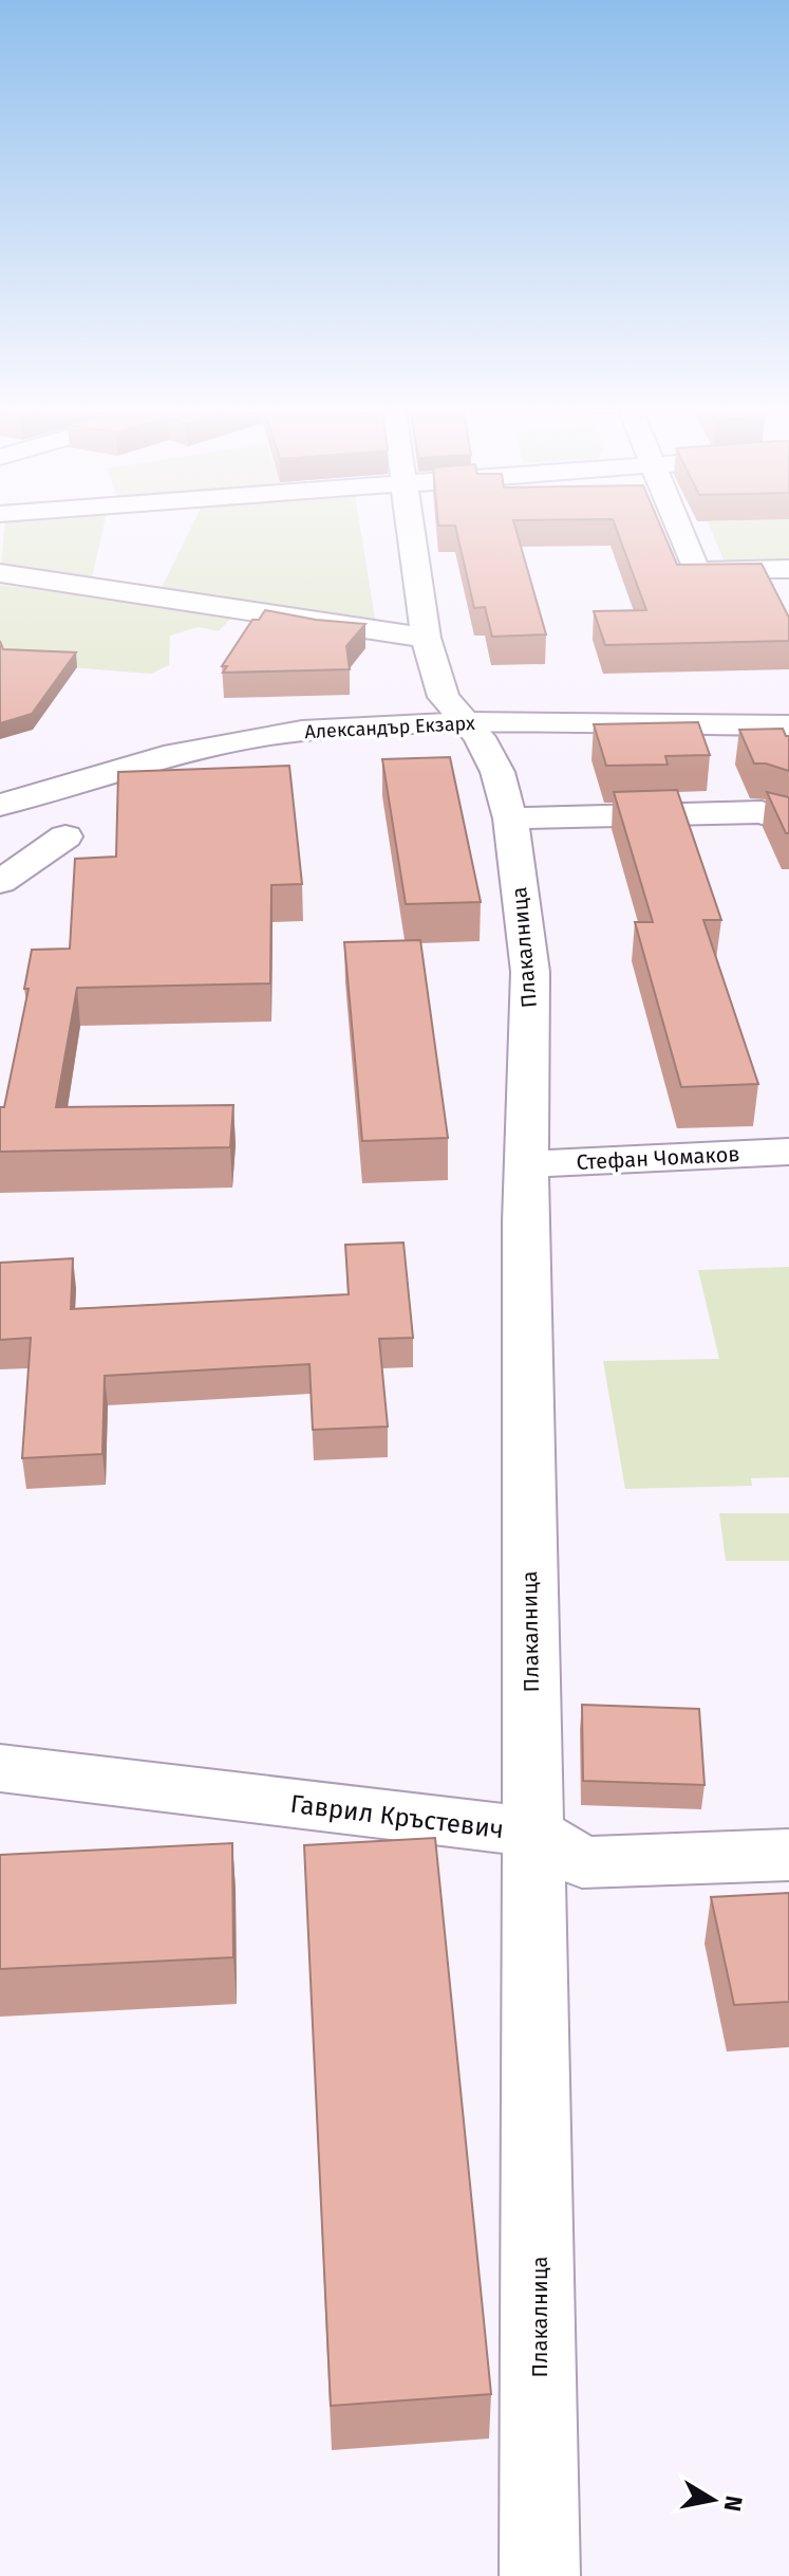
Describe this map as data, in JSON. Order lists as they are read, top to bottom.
{
  "streets": {
    "street": [
      "Александър Екзарх",
      "Плакалница",
      "Стефан Чомаков",
      "Гаврил Кръстевич"
    ]
  },
  "crossings": [
    ["Александър Екзарх", "Плакалница"],
    ["Плакалница", "Стефан Чомаков"],
    ["Плакалница", "Гаврил Кръстевич"]
  ],
  "north": "right"
}
